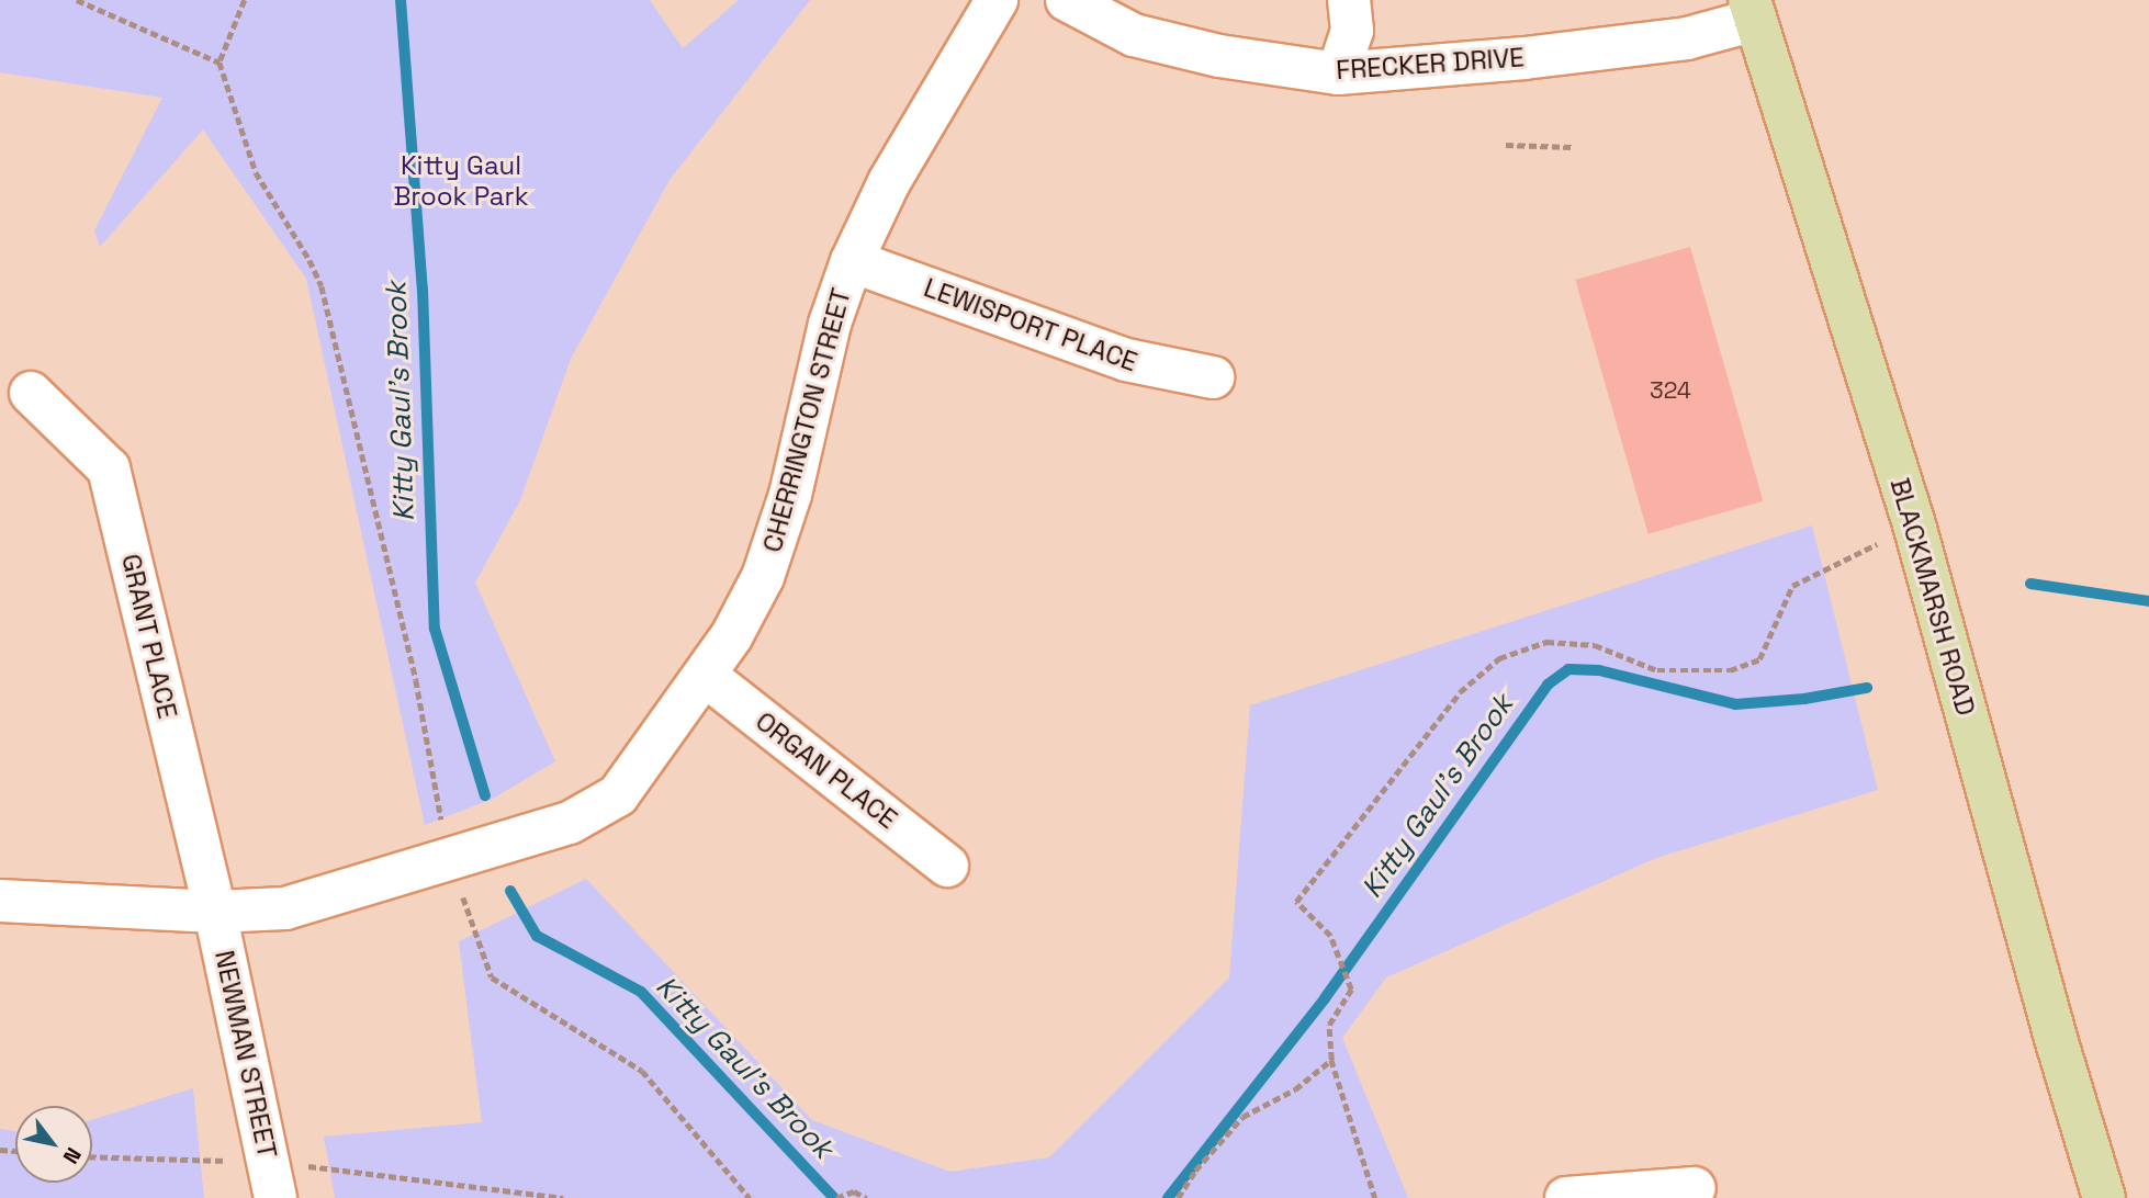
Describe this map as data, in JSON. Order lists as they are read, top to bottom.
{
  "streets": {
    "main road": ["BLACKMARSH ROAD"],
    "street": [
      "FRECKER DRIVE",
      "LEWISPORT PLACE",
      "CHERRINGTON STREET",
      "GRANT PLACE",
      "ORGAN PLACE",
      "NEWMAN STREET"
    ]
  },
  "crossings": [
    ["FRECKER DRIVE", "BLACKMARSH ROAD"],
    ["LEWISPORT PLACE", "CHERRINGTON STREET"],
    ["CHERRINGTON STREET", "GRANT PLACE"],
    ["CHERRINGTON STREET", "ORGAN PLACE"],
    ["CHERRINGTON STREET", "NEWMAN STREET"],
    ["GRANT PLACE", "NEWMAN STREET"]
  ],
  "water": ["Kitty Gaul's Brook"],
  "parks": ["Kitty Gaul Brook Park"],
  "house_numbers": ["324"],
  "north": "bottom right"
}
